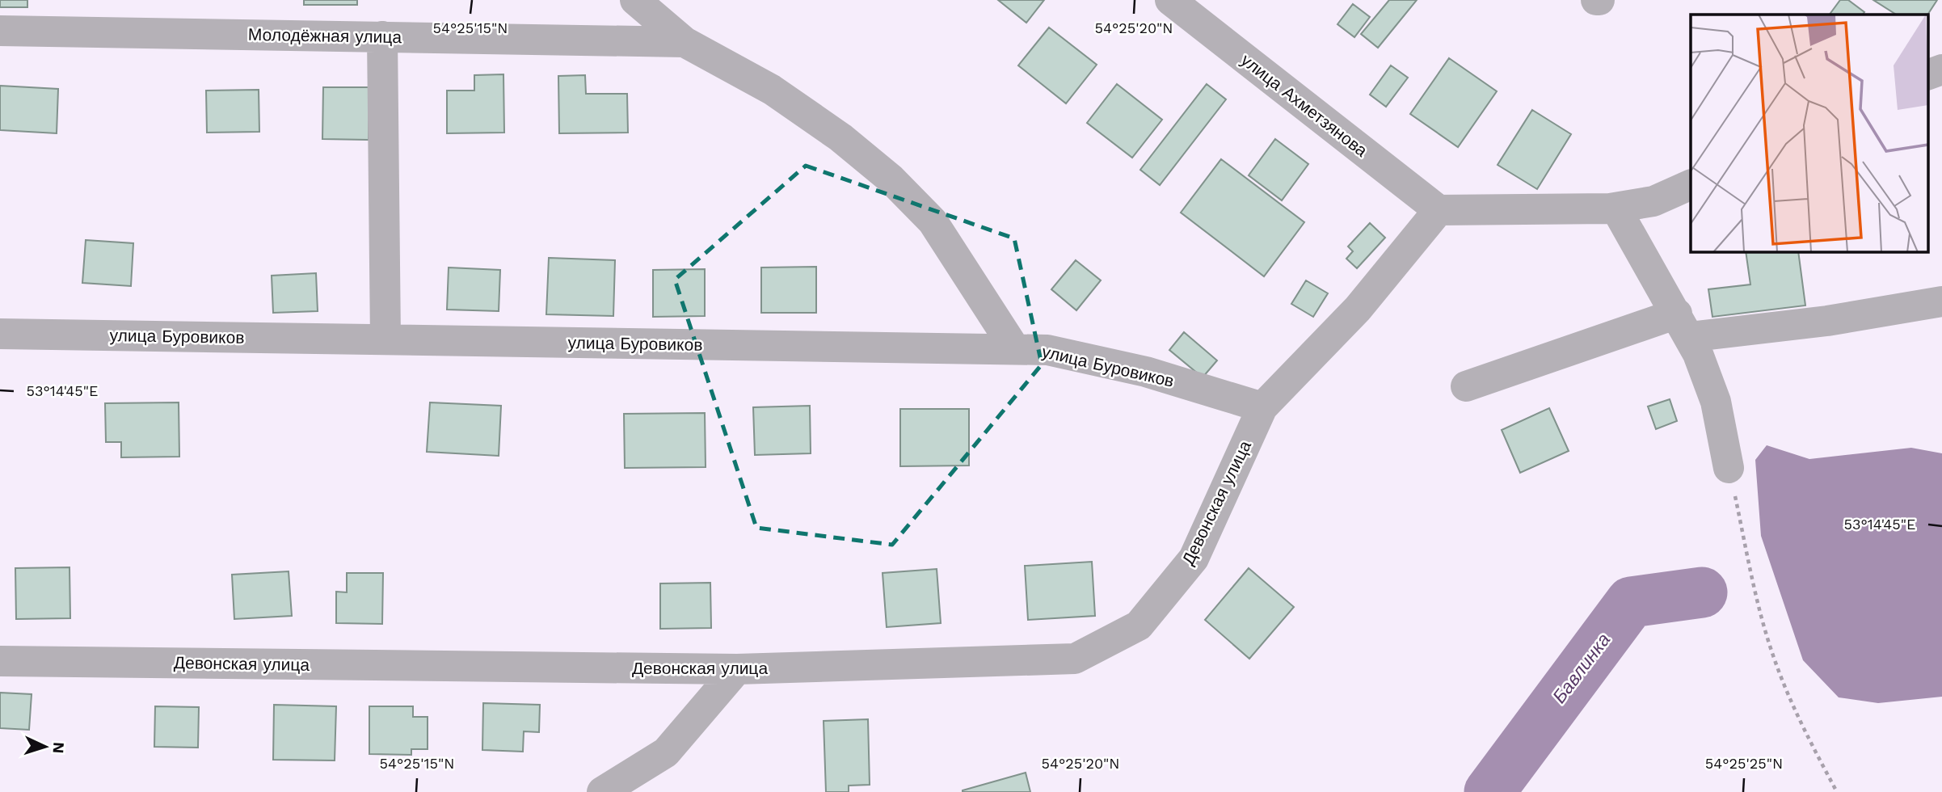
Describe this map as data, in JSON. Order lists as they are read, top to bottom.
{
  "streets": {
    "street": [
      "Молодёжная улица",
      "улица Ахметзянова",
      "улица Буровиков",
      "Девонская улица"
    ]
  },
  "crossings": [
    ["улица Ахметзянова", "Девонская улица"],
    ["улица Буровиков", "Девонская улица"]
  ],
  "water": ["Бавлинка"],
  "north": "right",
  "coordinates": [
    "54°25'15\"N",
    "54°25'20\"N",
    "53°14'45\"E",
    "54°25'25\"N"
  ]
}
